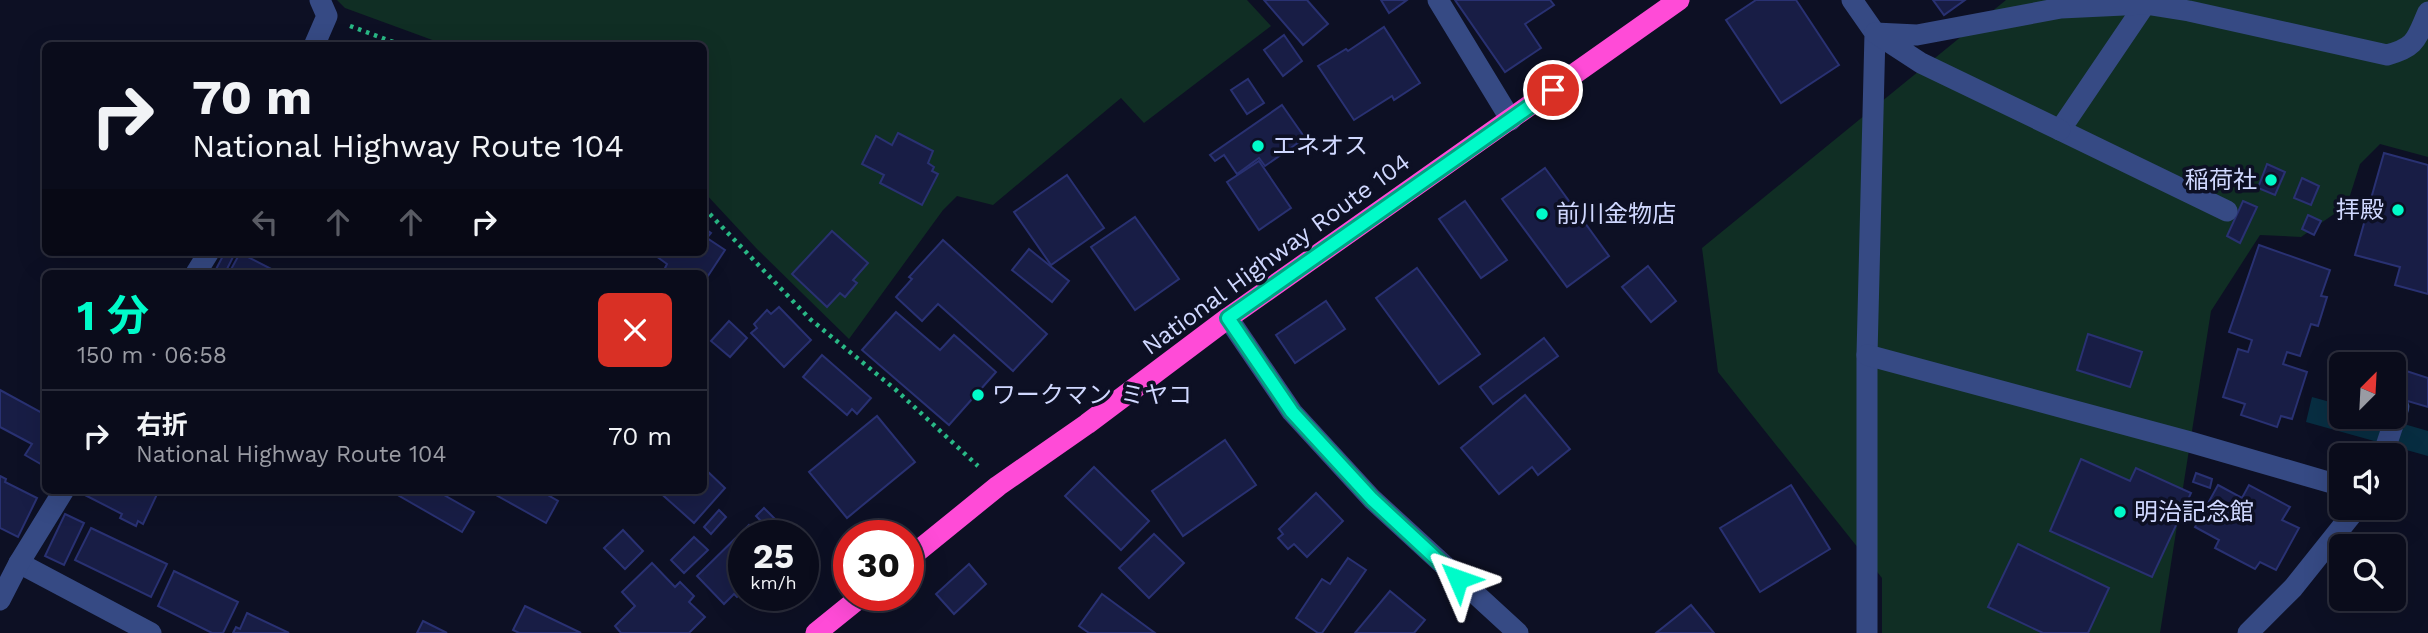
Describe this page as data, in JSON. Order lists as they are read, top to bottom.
{
  "streets": {
    "highway": ["National Highway Route 104"]
  },
  "places": [
    "エネオス",
    "稲荷社",
    "拝殿",
    "前川金物店",
    "ワークマン ミヤコ",
    "明治記念館"
  ],
  "north": "top right",
  "page": {
    "turn": ["70 m", "National Highway Route 104"],
    "heading": ["1 分", "150 m · 06:58"],
    "list": [
      {
        "name": "右折",
        "note": "National Highway Route 104",
        "value": "70 m"
      }
    ],
    "speed": "25 km/h",
    "limit": "30"
  }
}
